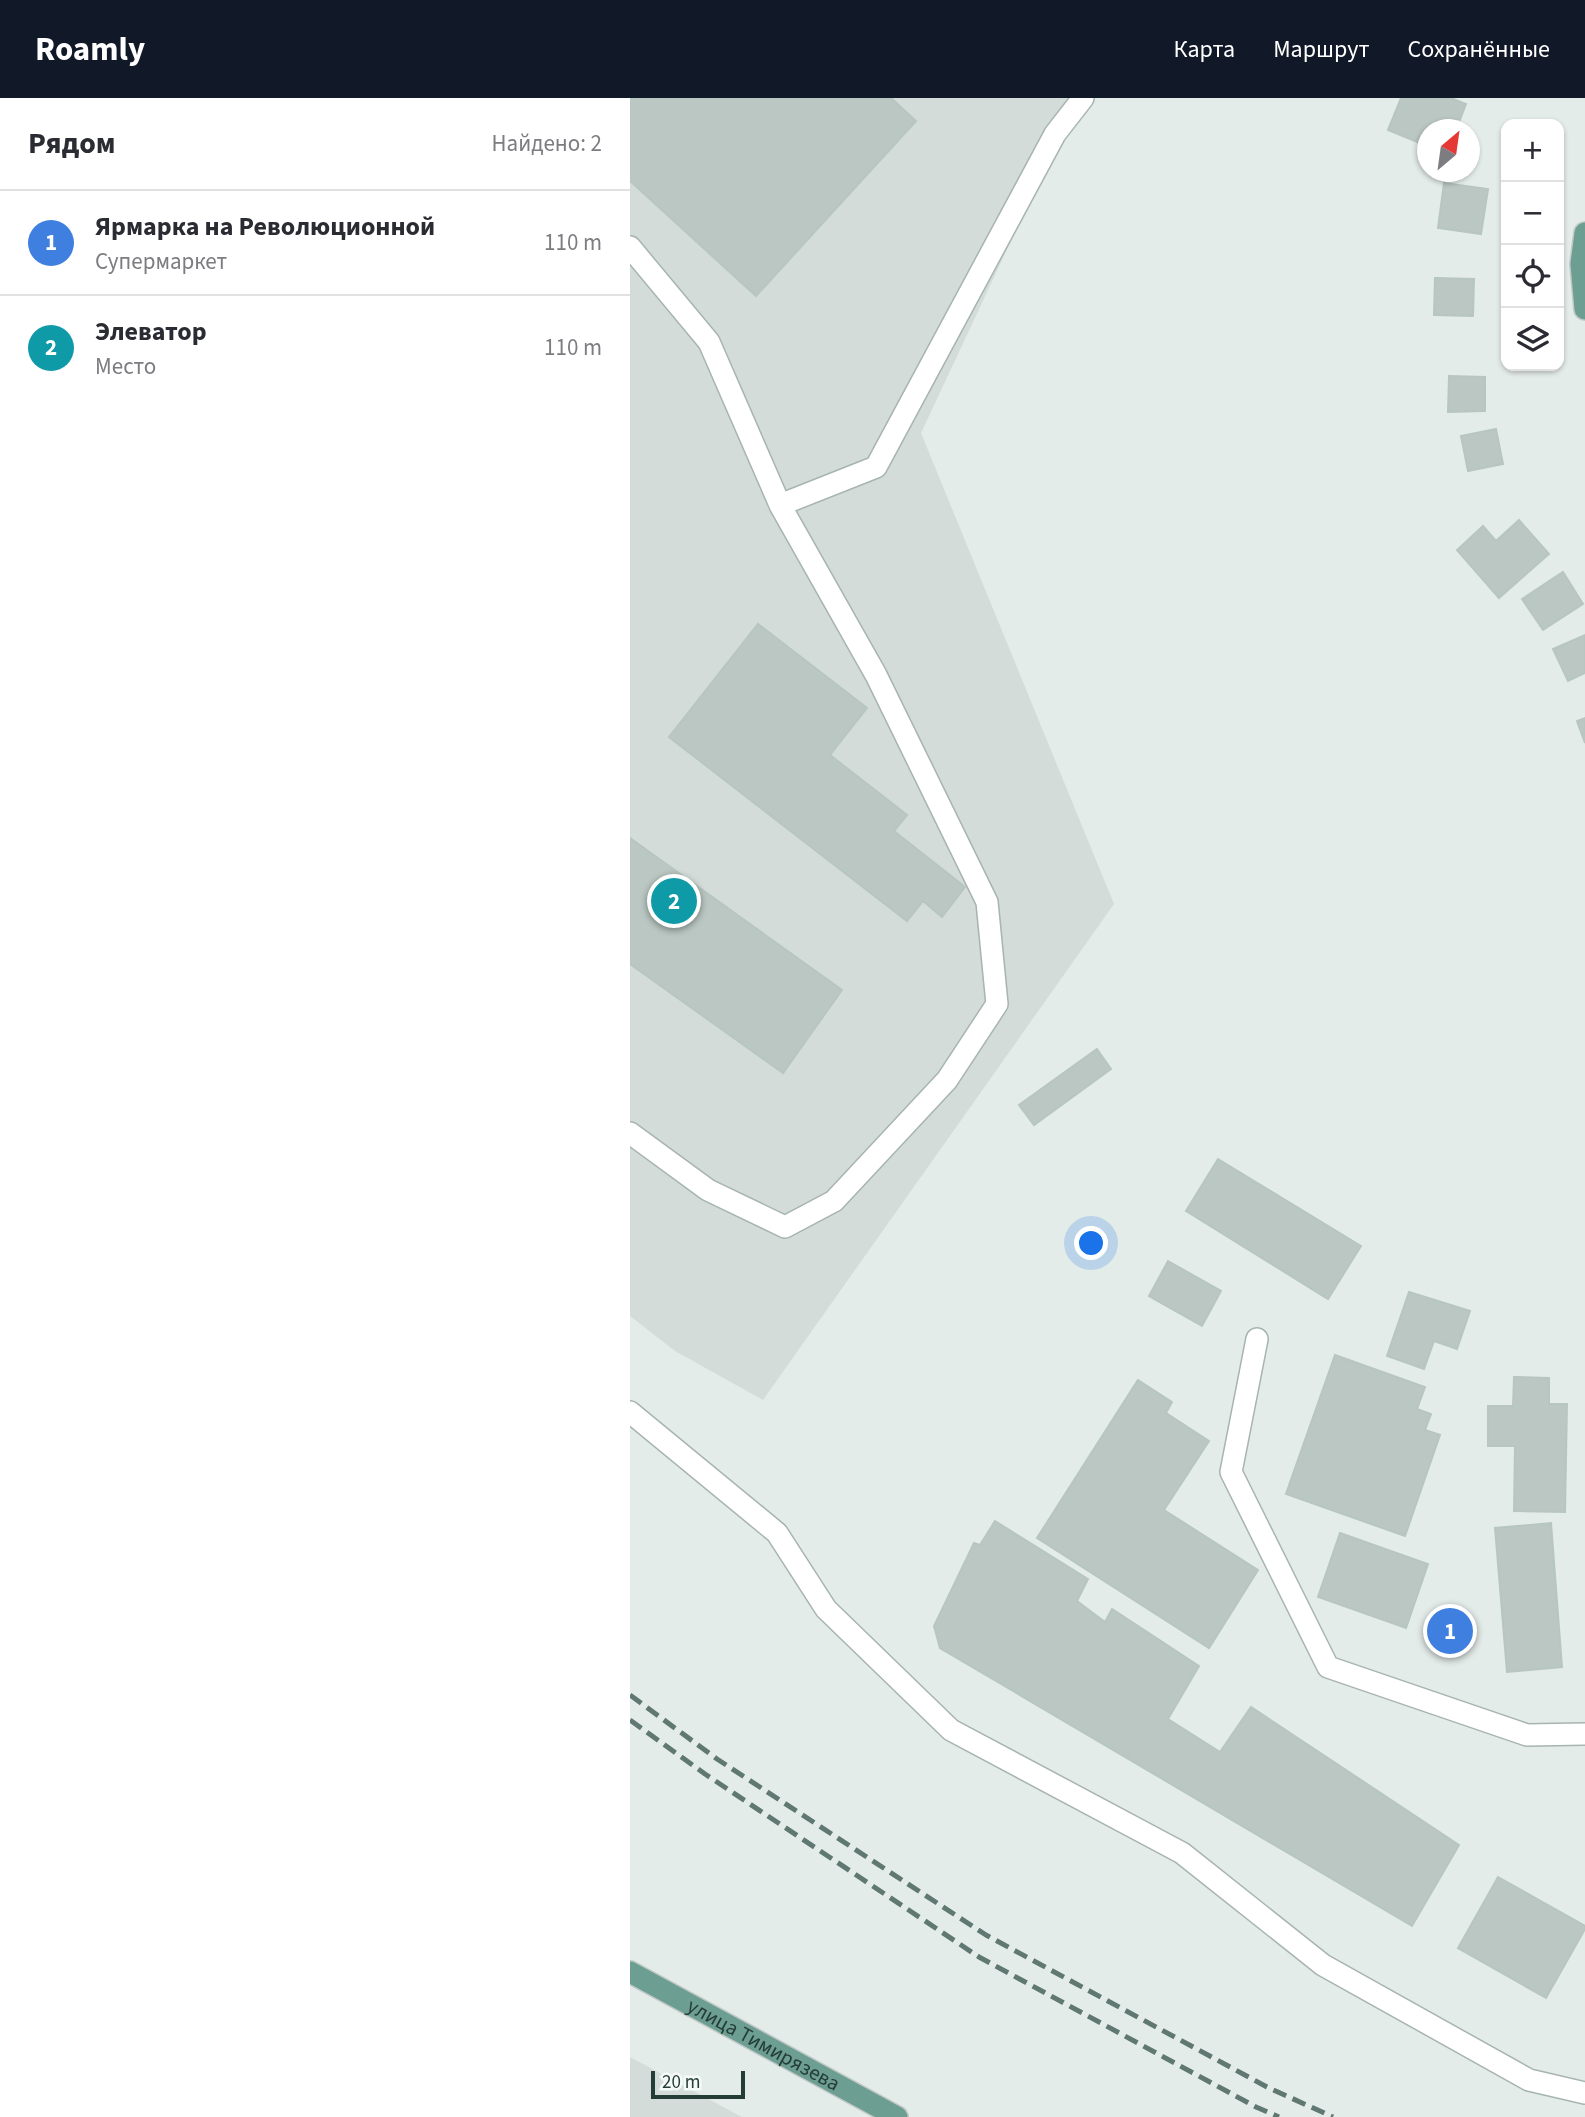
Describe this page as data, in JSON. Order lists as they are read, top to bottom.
{
  "streets": {
    "main road": ["улица Тимирязева"]
  },
  "scale_bar": "20 m",
  "north": "top right",
  "page": {
    "header": "Roamly",
    "nav": ["Карта", "Маршрут", "Сохранённые"],
    "heading": ["Рядом", "Найдено: 2"],
    "map_buttons": ["+", "−"],
    "list": [
      {
        "mark": "1",
        "name": "Ярмарка на Революционной",
        "note": "Супермаркет",
        "value": "110 m"
      },
      {
        "mark": "2",
        "name": "Элеватор",
        "note": "Место",
        "value": "110 m"
      }
    ],
    "pins": ["2", "1"],
    "scale": "20 m"
  }
}
